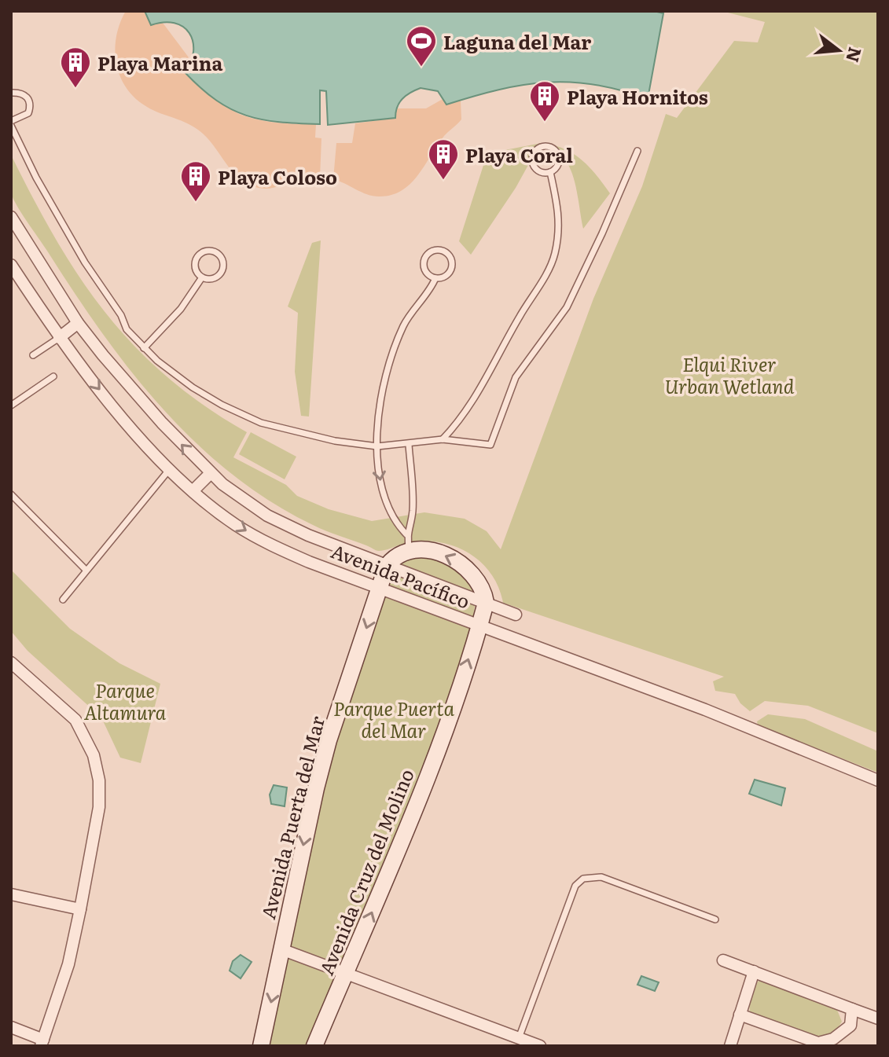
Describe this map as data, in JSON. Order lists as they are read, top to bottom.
{
  "streets": {
    "street": ["Avenida Pacífico", "Avenida Puerta del Mar", "Avenida Cruz del Molino"]
  },
  "crossings": [
    ["Avenida Pacífico", "Avenida Puerta del Mar"],
    ["Avenida Pacífico", "Avenida Cruz del Molino"]
  ],
  "one_way": ["Avenida Puerta del Mar", "Avenida Cruz del Molino"],
  "parks": ["Elqui River Urban Wetland", "Parque Altamura", "Parque Puerta del Mar"],
  "places": {
    "sports": ["Laguna del Mar"],
    "building": [
      "Playa Marina",
      "Playa Hornitos",
      "Playa Coral",
      "Playa Coloso"
    ]
  },
  "north": "right"
}
